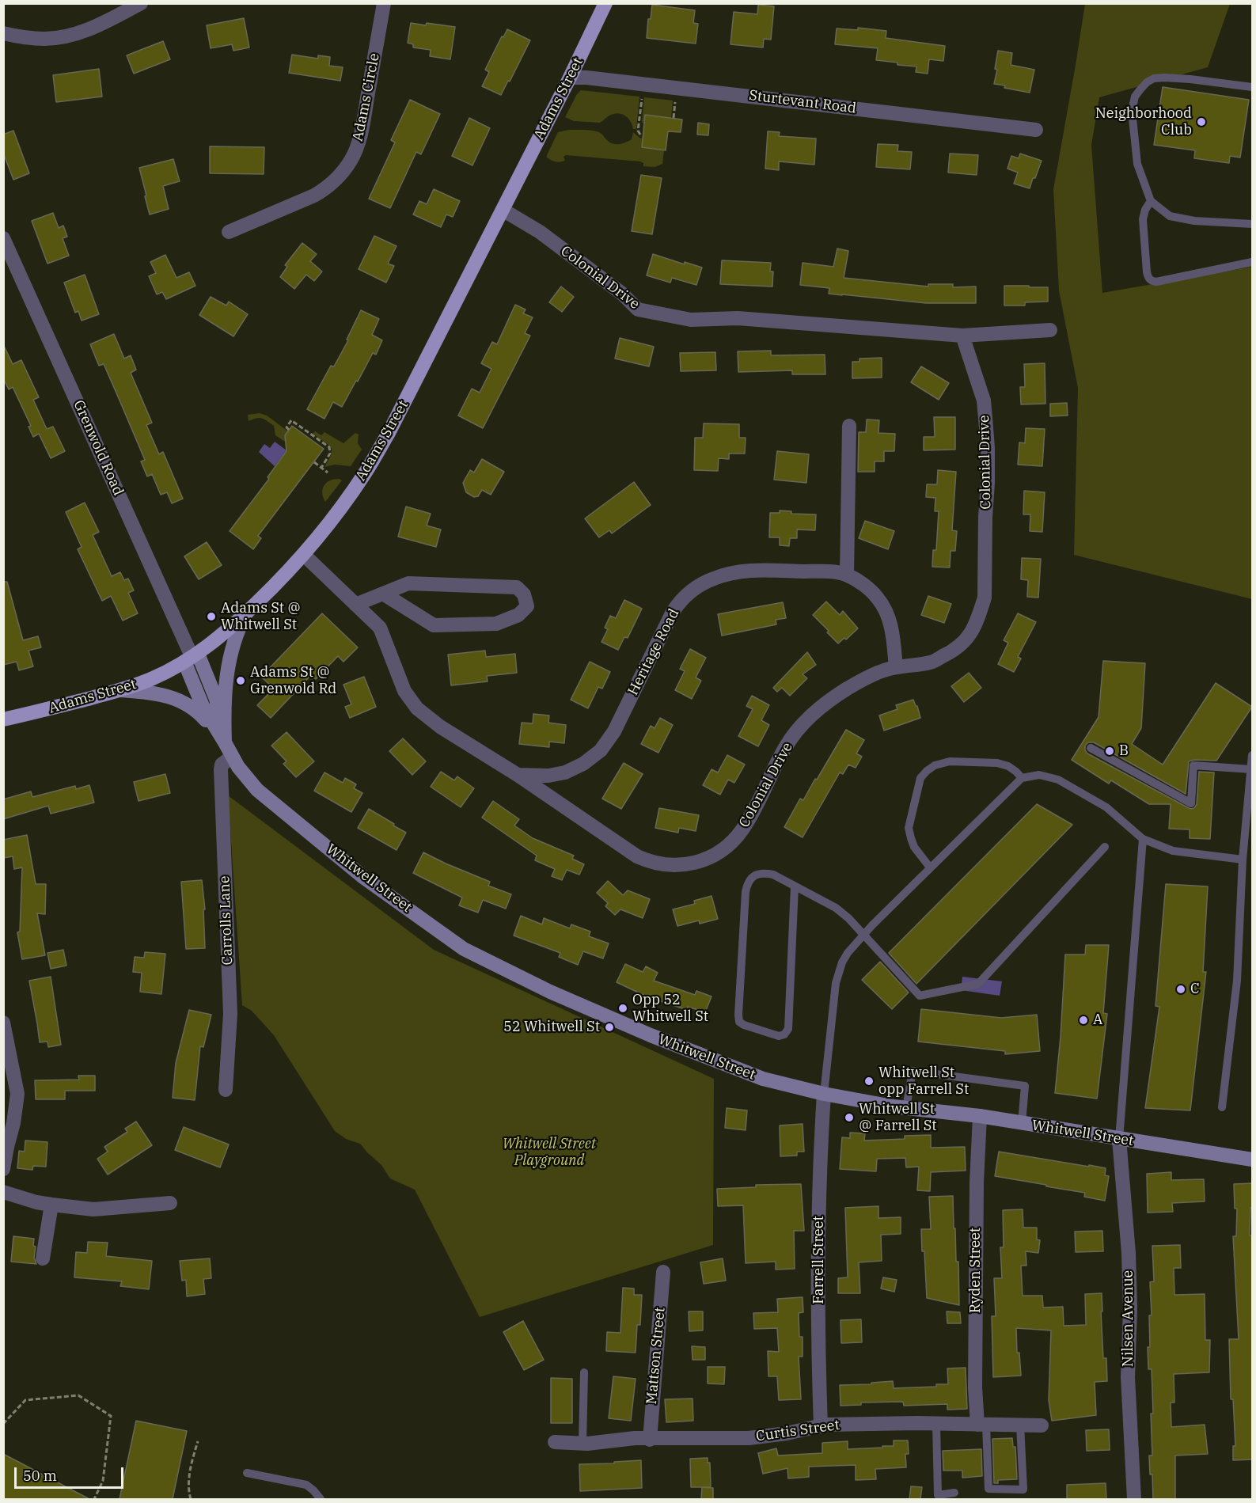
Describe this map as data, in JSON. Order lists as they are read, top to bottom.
{
  "streets": {
    "main road": ["Adams Street"],
    "street": [
      "Adams Circle",
      "Sturtevant Road",
      "Colonial Drive",
      "Grenwold Road",
      "Heritage Road",
      "Whitwell Street",
      "Carrolls Lane",
      "Farrell Street",
      "Ryden Street",
      "Nilsen Avenue",
      "Mattson Street",
      "Curtis Street"
    ]
  },
  "crossings": [
    ["Adams Street", "Sturtevant Road"],
    ["Adams Street", "Colonial Drive"],
    ["Adams Street", "Grenwold Road"],
    ["Adams Street", "Whitwell Street"],
    ["Colonial Drive", "Heritage Road"],
    ["Grenwold Road", "Whitwell Street"],
    ["Whitwell Street", "Carrolls Lane"],
    ["Whitwell Street", "Farrell Street"],
    ["Whitwell Street", "Ryden Street"],
    ["Whitwell Street", "Nilsen Avenue"],
    ["Farrell Street", "Curtis Street"],
    ["Ryden Street", "Curtis Street"],
    ["Mattson Street", "Curtis Street"]
  ],
  "parks": ["Whitwell Street Playground"],
  "places": [
    "Neighborhood Club",
    "Adams St @ Whitwell St",
    "Adams St @ Grenwold Rd",
    "B",
    "C",
    "Opp 52 Whitwell St",
    "A",
    "52 Whitwell St",
    "Whitwell St opp Farrell St",
    "Whitwell St @ Farrell St"
  ],
  "scale_bar": "50 m"
}
